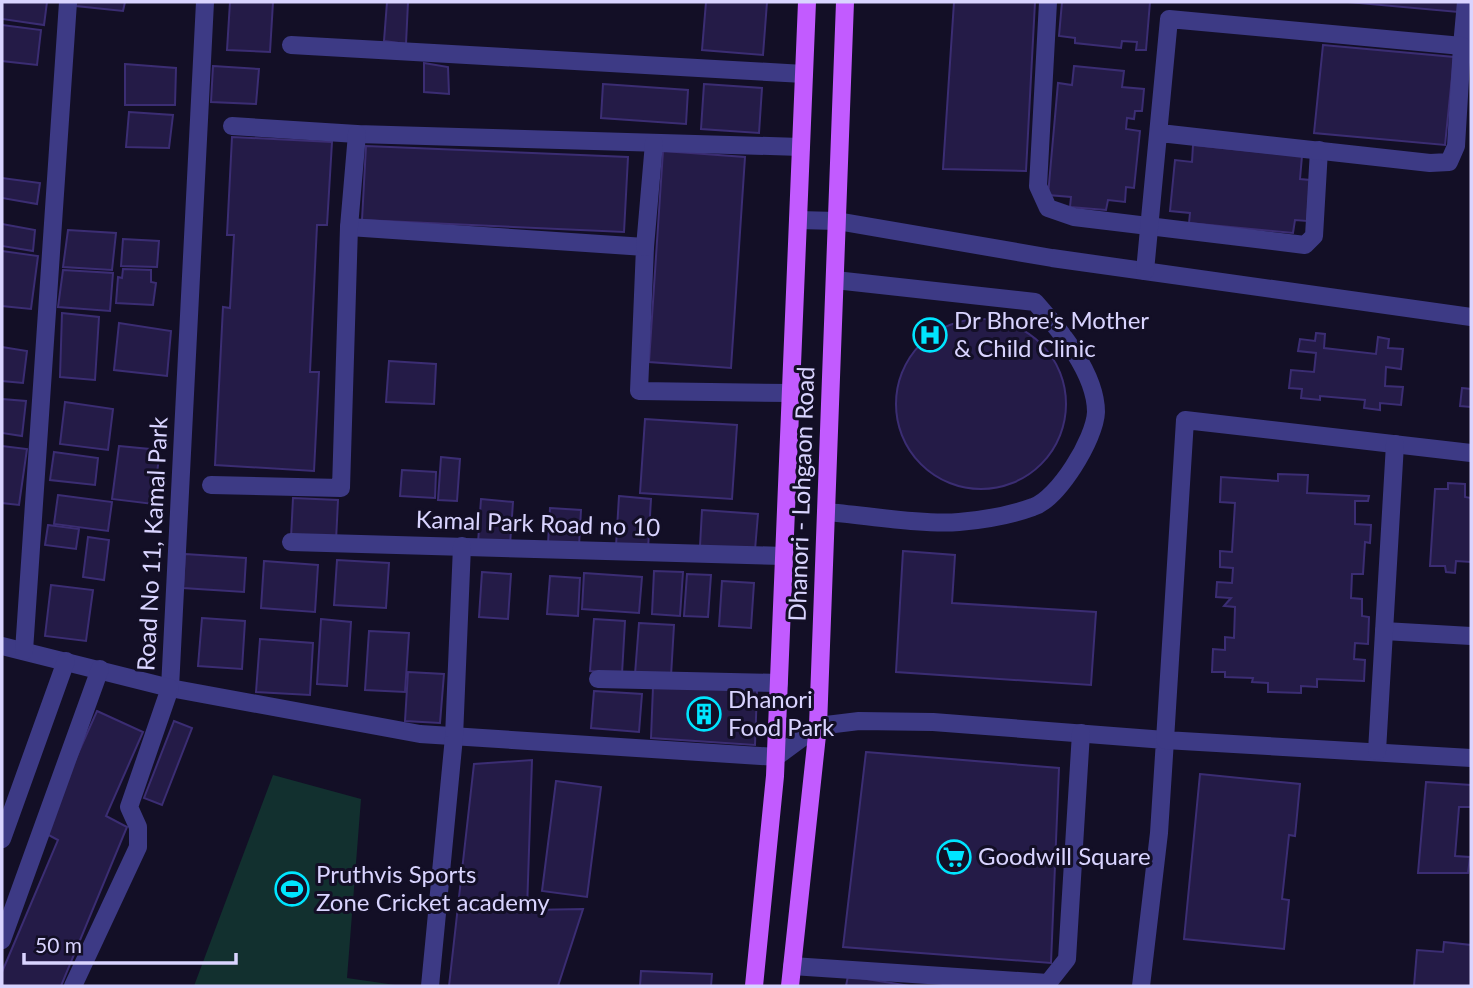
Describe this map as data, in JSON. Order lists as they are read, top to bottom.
{
  "streets": {
    "main road": ["Dhanori - Lohgaon Road"],
    "street": ["Kamal Park Road no 10", "Road No 11, Kamal Park"]
  },
  "crossings": [
    ["Dhanori - Lohgaon Road", "Kamal Park Road no 10"],
    ["Dhanori - Lohgaon Road", "Road No 11, Kamal Park"]
  ],
  "places": {
    "hospital": ["Dr Bhore's Mother & Child Clinic"],
    "building": ["Dhanori Food Park"],
    "supermarket": ["Goodwill Square"],
    "sports": ["Pruthvis Sports Zone Cricket academy"]
  },
  "scale_bar": "50 m"
}
